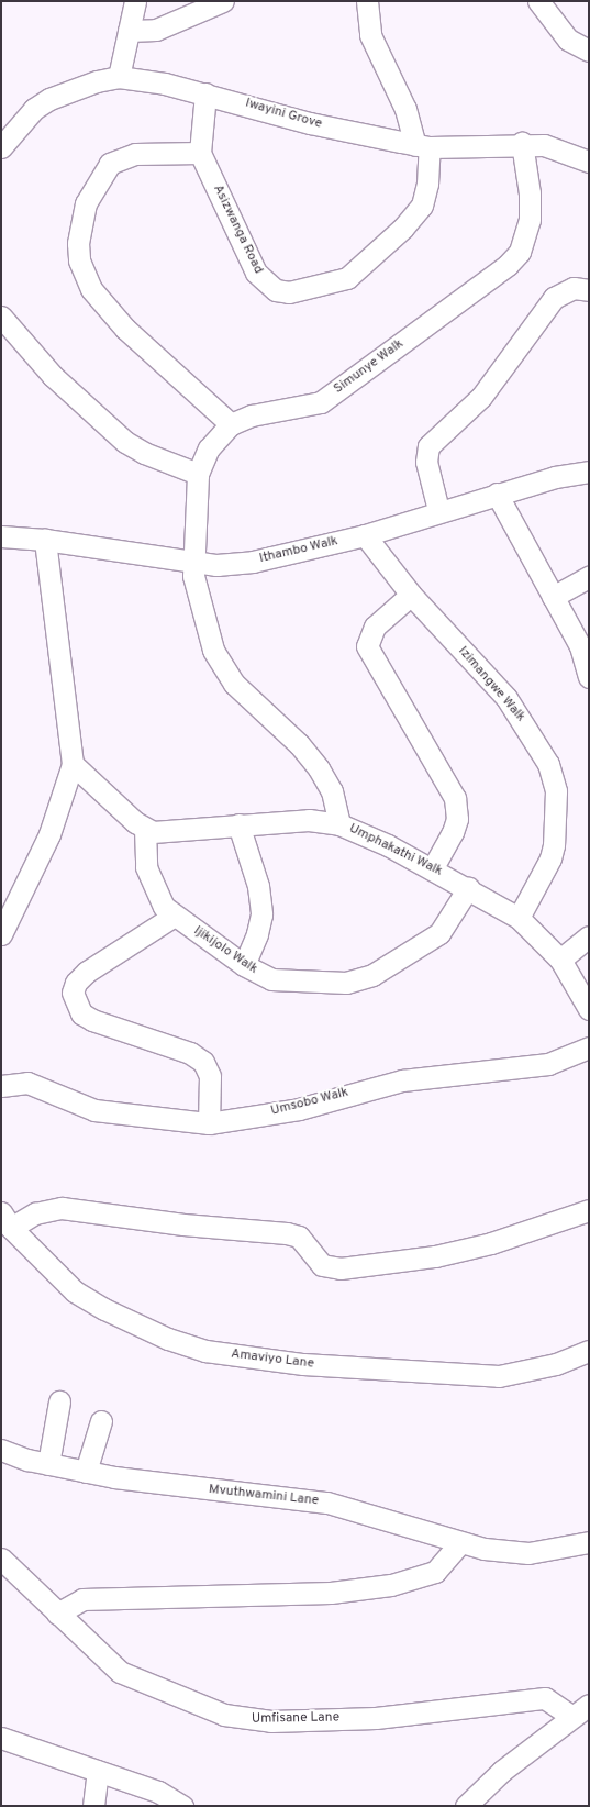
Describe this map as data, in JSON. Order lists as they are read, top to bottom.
{
  "streets": {
    "street": [
      "Iwayini Grove",
      "Asizwanga Road",
      "Simunye Walk",
      "Ithambo Walk",
      "Izimangwe Walk",
      "Umphakathi Walk",
      "Ijikijolo Walk",
      "Umsobo Walk",
      "Amaviyo Lane",
      "Mvuthwamini Lane",
      "Umfisane Lane"
    ]
  },
  "crossings": [
    ["Iwayini Grove", "Asizwanga Road"],
    ["Iwayini Grove", "Simunye Walk"],
    ["Simunye Walk", "Ithambo Walk"],
    ["Simunye Walk", "Umphakathi Walk"],
    ["Ithambo Walk", "Izimangwe Walk"],
    ["Izimangwe Walk", "Umphakathi Walk"],
    ["Umphakathi Walk", "Ijikijolo Walk"]
  ]
}
